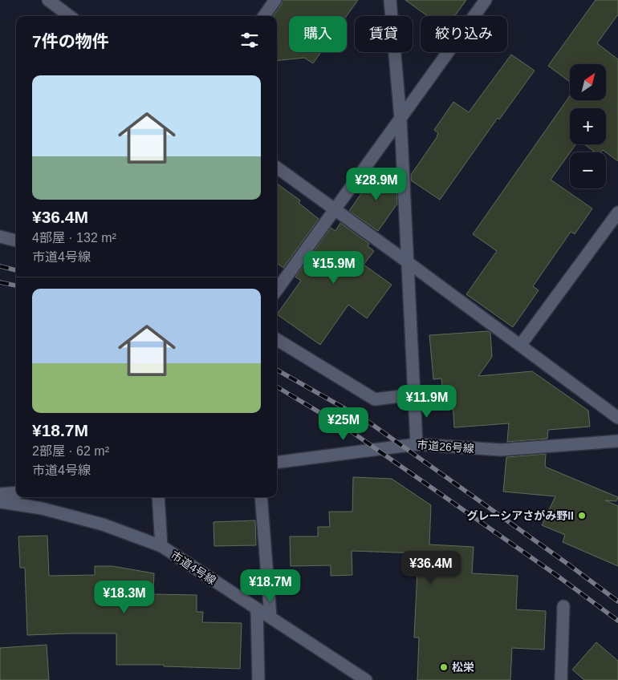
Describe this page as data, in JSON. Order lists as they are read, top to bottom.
{
  "streets": {
    "street": ["市道26号線", "市道4号線"]
  },
  "places": ["グレーシアさがみ野II", "松栄"],
  "north": "top right",
  "page": {
    "chip": ["購入", "賃貸", "絞り込み"],
    "heading": "7件の物件",
    "map_buttons": ["+", "−"],
    "list": [
      {
        "name": "¥36.4M",
        "note": "4部屋 · 132 m² · 市道4号線"
      },
      {
        "name": "¥18.7M",
        "note": "2部屋 · 62 m² · 市道4号線"
      }
    ],
    "price": [
      "¥28.9M",
      "¥15.9M",
      "¥11.9M",
      "¥25M",
      "¥36.4M",
      "¥18.7M",
      "¥18.3M"
    ]
  }
}
